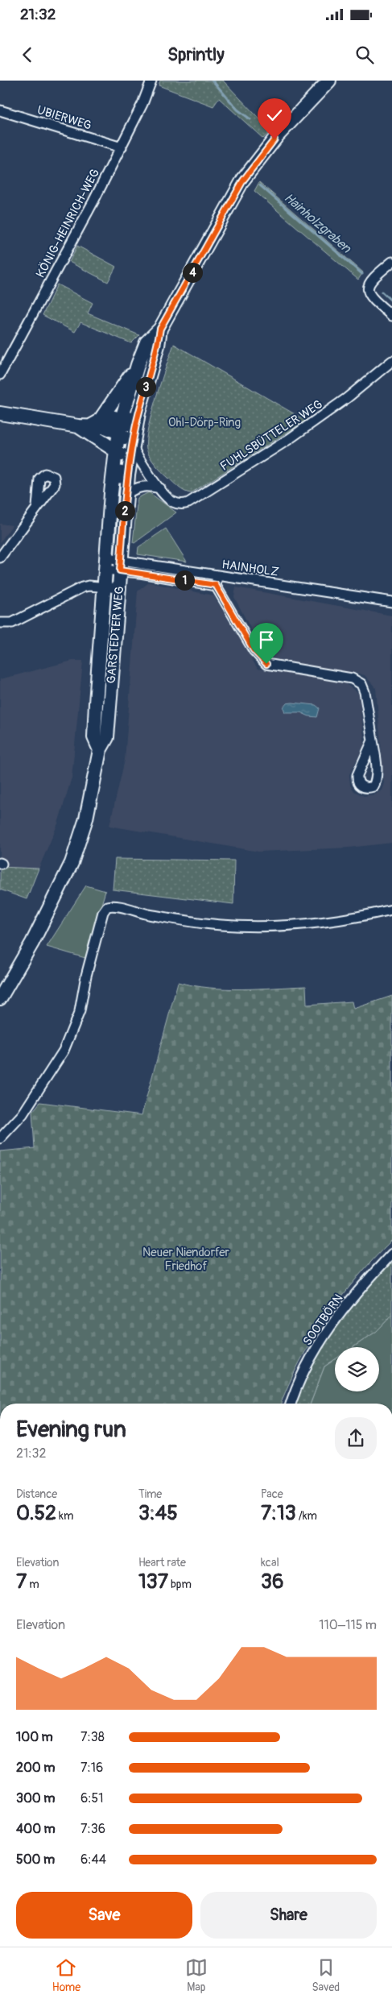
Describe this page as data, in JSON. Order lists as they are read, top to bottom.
{
  "streets": {
    "main road": ["GARSTEDTER WEG"],
    "street": [
      "UBIERWEG",
      "KÖNIG-HEINRICH-WEG",
      "FUHLSBÜTTELER WEG",
      "HAINHOLZ",
      "SOOTBÖRN"
    ]
  },
  "crossings": [
    ["UBIERWEG", "KÖNIG-HEINRICH-WEG"],
    ["FUHLSBÜTTELER WEG", "GARSTEDTER WEG"],
    ["HAINHOLZ", "GARSTEDTER WEG"]
  ],
  "water": ["Hainholzgraben"],
  "parks": ["Ohl-Dörp-Ring", "Neuer Niendorfer Friedhof"],
  "page": {
    "status": "21:32",
    "header": "Sprintly",
    "pins": [
      "4",
      "3",
      "2",
      "1"
    ],
    "heading": ["Evening run", "21:32"],
    "stats": [
      ["Distance", "0.52 km"],
      ["Time", "3:45"],
      ["Pace", "7:13 /km"],
      ["Elevation", "7 m"],
      ["Heart rate", "137 bpm"],
      ["kcal", "36"]
    ],
    "chart": ["Elevation", "110–115 m"],
    "list": [
      {
        "name": "100 m",
        "note": "7:38"
      },
      {
        "name": "200 m",
        "note": "7:16"
      },
      {
        "name": "300 m",
        "note": "6:51"
      },
      {
        "name": "400 m",
        "note": "7:36"
      },
      {
        "name": "500 m",
        "note": "6:44"
      }
    ],
    "buttons": ["Save", "Share"],
    "tabs": ["Home", "Map", "Saved"]
  }
}
